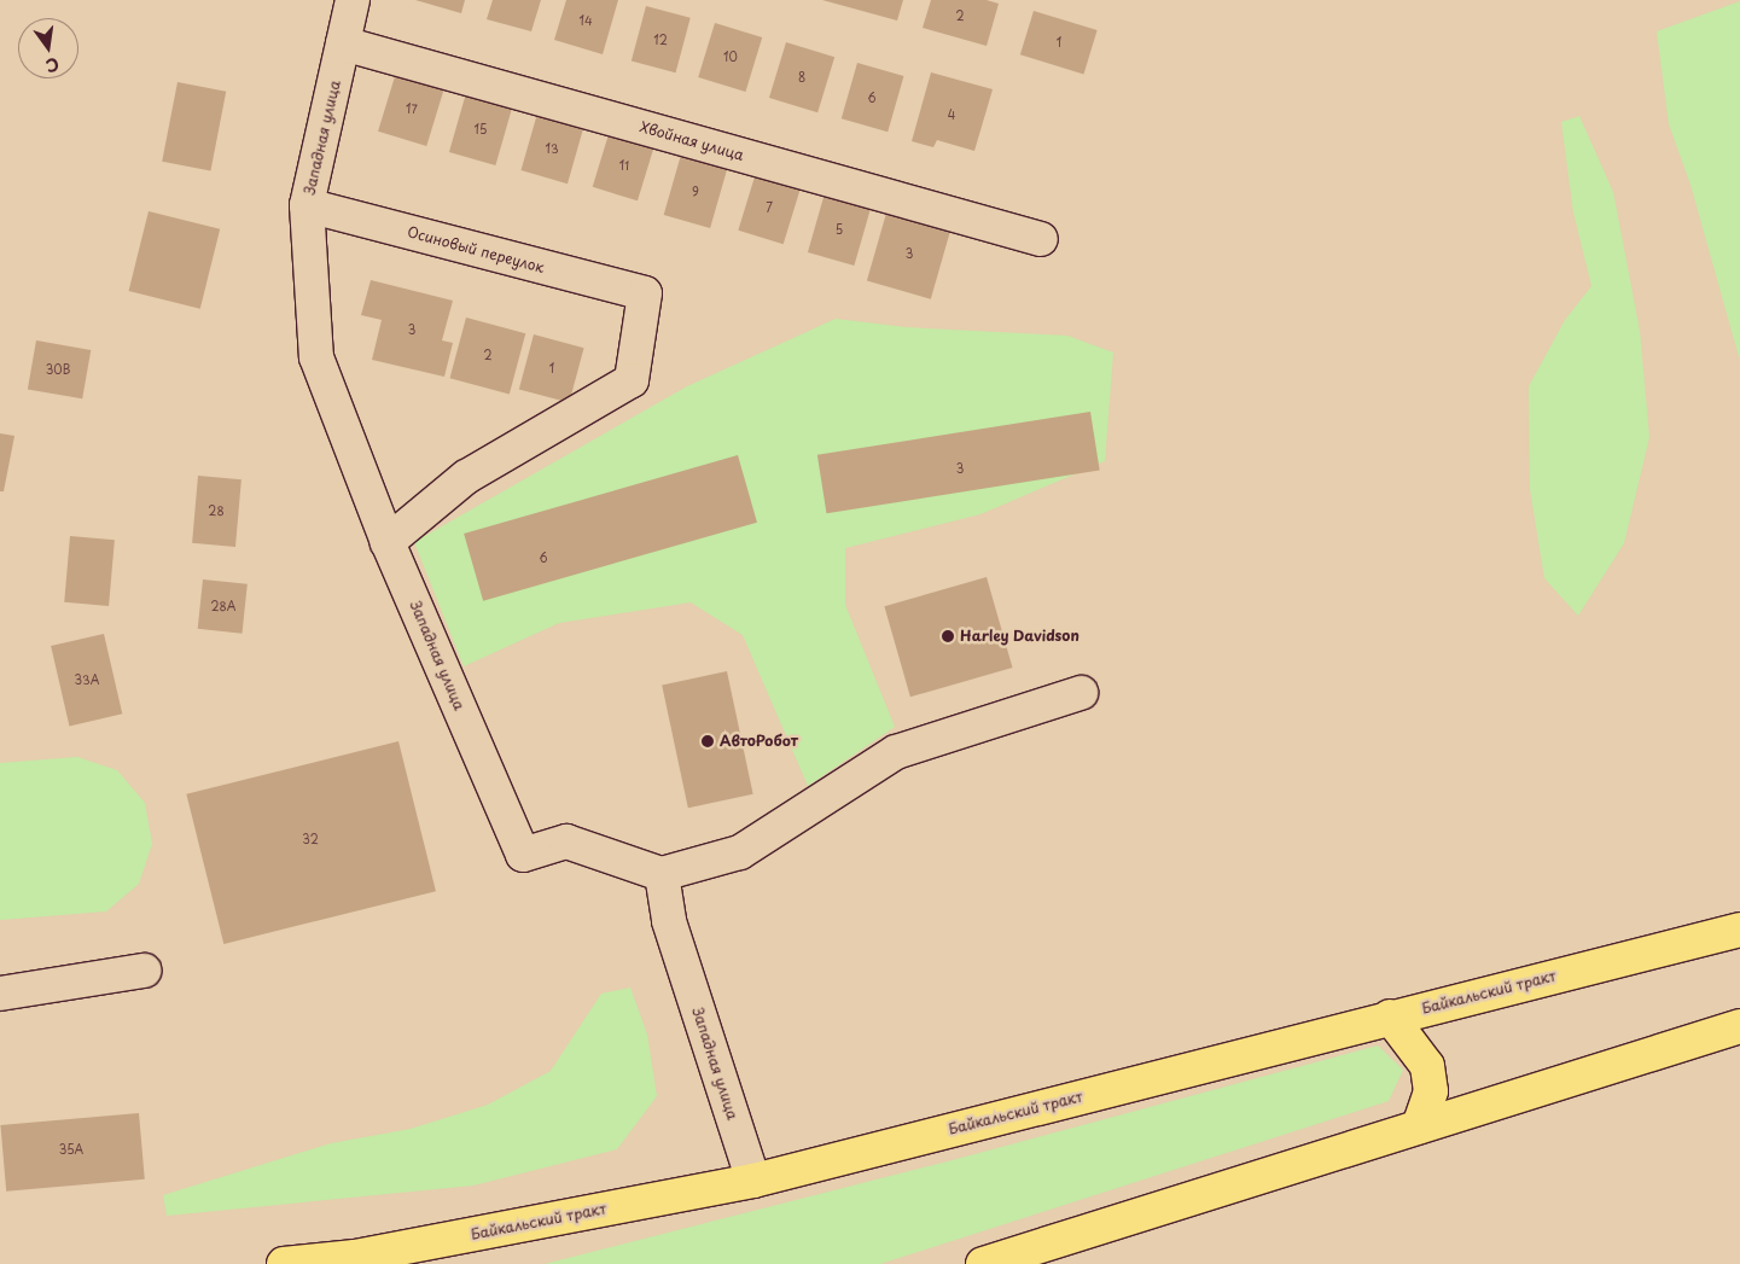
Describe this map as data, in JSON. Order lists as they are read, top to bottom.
{
  "streets": {
    "main road": ["Байкальский тракт"],
    "street": ["Западная улица", "Хвойная улица", "Осиновый переулок"]
  },
  "crossings": [
    ["Западная улица", "Хвойная улица"],
    ["Западная улица", "Осиновый переулок"],
    ["Западная улица", "Байкальский тракт"]
  ],
  "places": ["Harley Davidson", "АвтоРобот"],
  "house_numbers": [
    "2",
    "14",
    "12",
    "1",
    "10",
    "8",
    "6",
    "17",
    "4",
    "15",
    "13",
    "11",
    "9",
    "7",
    "5",
    "3",
    "3",
    "2",
    "1",
    "30В",
    "3",
    "28",
    "6",
    "28А",
    "33А",
    "32",
    "35А"
  ],
  "north": "bottom"
}
